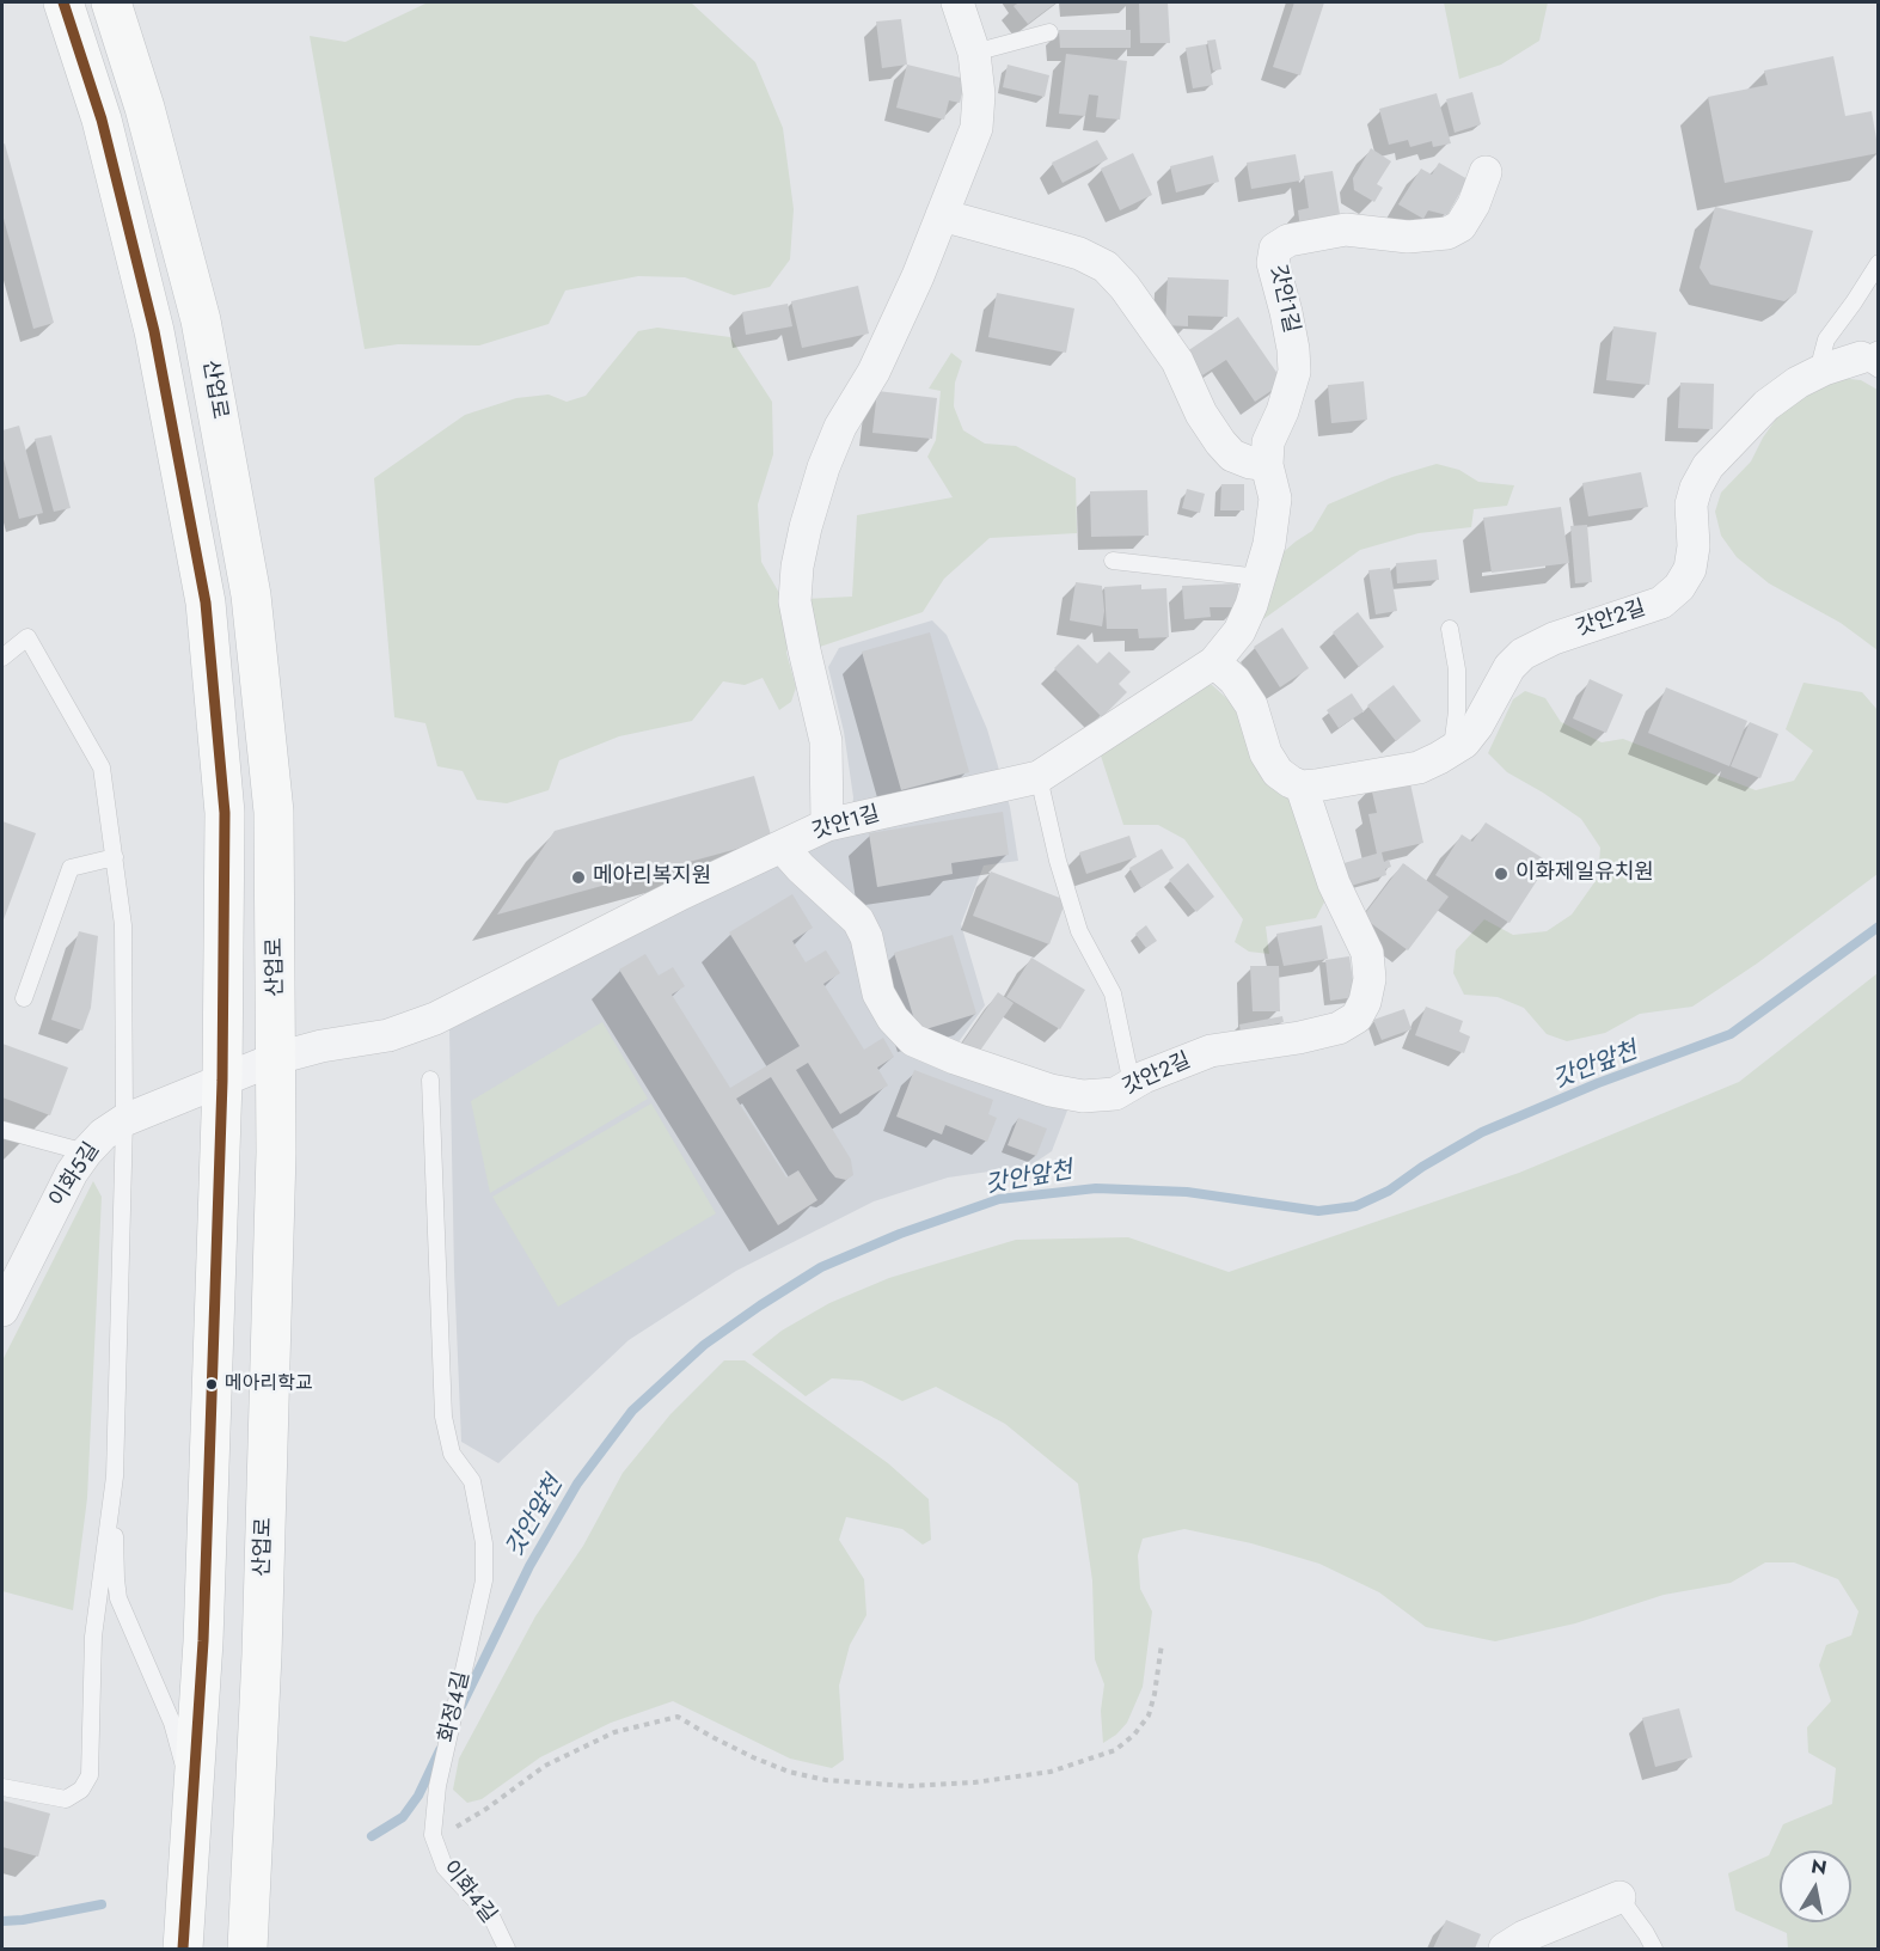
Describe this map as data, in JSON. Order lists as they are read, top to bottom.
{
  "streets": {
    "main road": ["산업로"],
    "street": ["갓안1길", "갓안2길", "이화5길"],
    "lane": ["화정4길", "이화4길"]
  },
  "crossings": [
    ["갓안1길", "산업로"],
    ["갓안1길", "갓안2길"],
    ["갓안1길", "이화5길"],
    ["산업로", "이화5길"],
    ["화정4길", "이화4길"]
  ],
  "water": ["갓안앞천"],
  "places": ["이화제일유치원", "메아리복지원", "메아리학교"],
  "north": "top"
}
